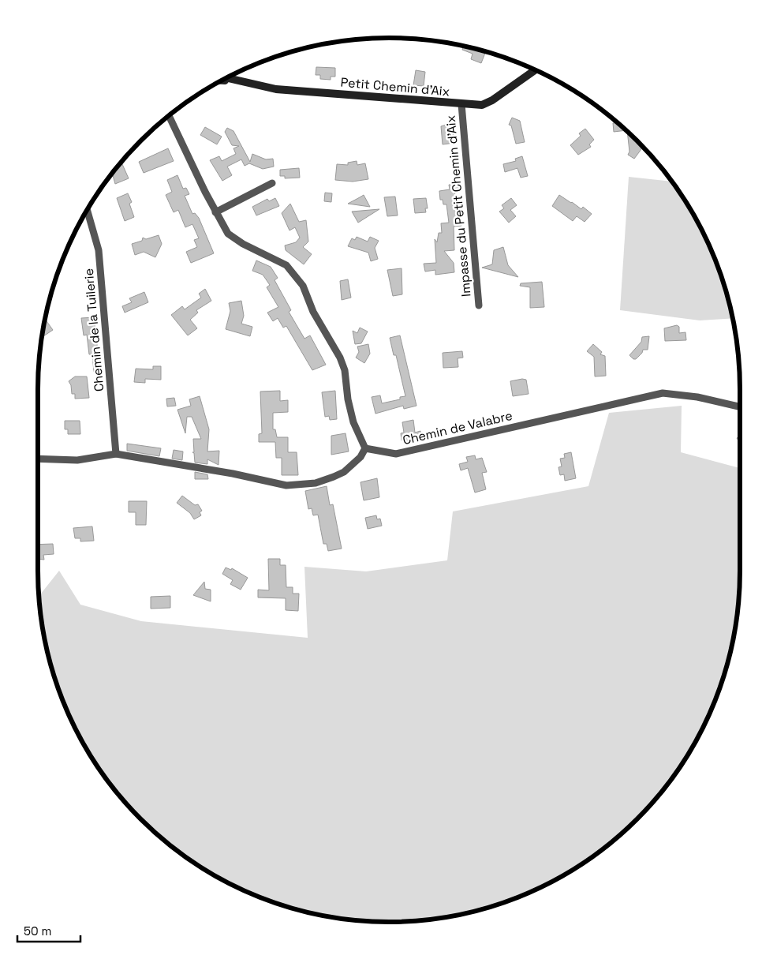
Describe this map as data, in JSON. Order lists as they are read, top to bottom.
{
  "streets": {
    "street": [
      "Petit Chemin d'Aix",
      "Impasse du Petit Chemin d'Aix",
      "Chemin de la Tuilerie",
      "Chemin de Valabre"
    ]
  },
  "crossings": [
    ["Petit Chemin d'Aix", "Impasse du Petit Chemin d'Aix"]
  ],
  "scale_bar": "50 m"
}
